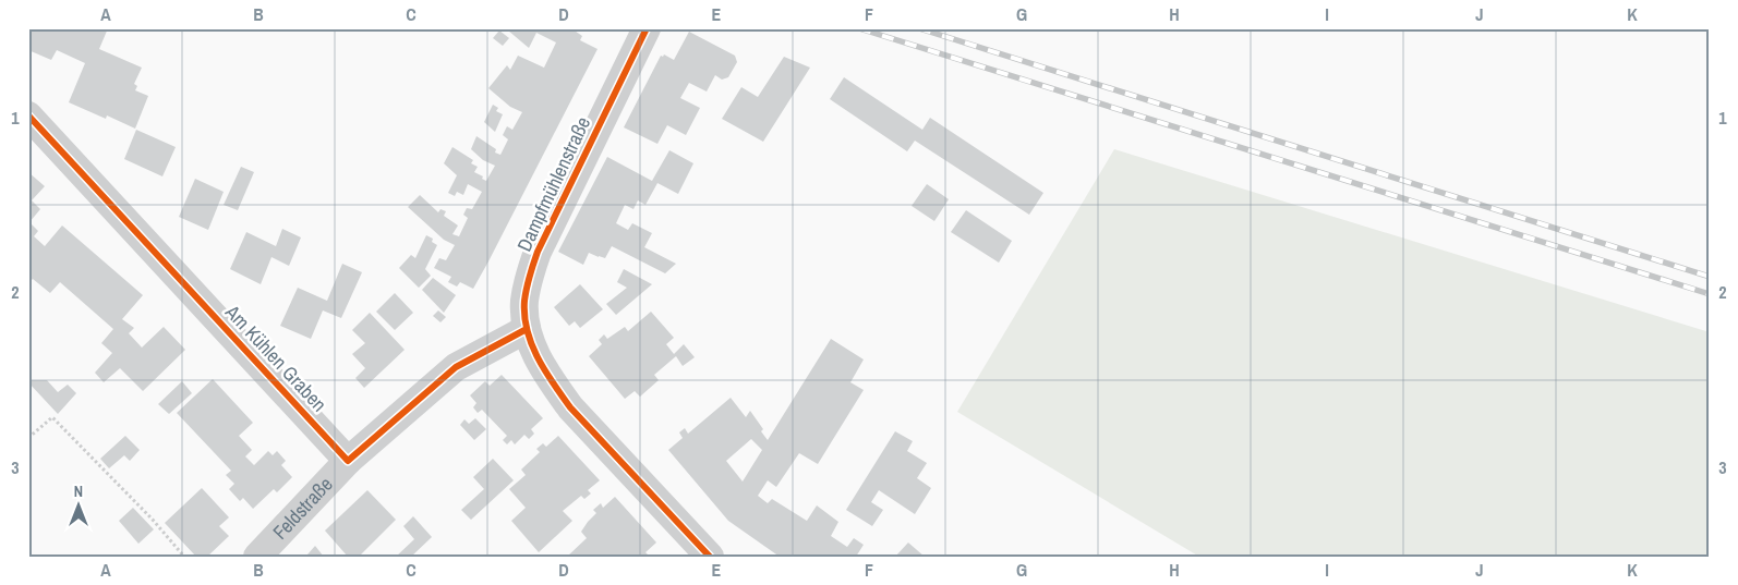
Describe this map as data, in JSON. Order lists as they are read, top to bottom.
{
  "streets": {
    "street": ["Dampfmühlenstraße", "Am Kühlen Graben", "Feldstraße"]
  },
  "crossings": [
    ["Am Kühlen Graben", "Feldstraße"]
  ],
  "north": "top",
  "grid": {
    "columns": [
      "A",
      "B",
      "C",
      "D",
      "E",
      "F",
      "G",
      "H",
      "I",
      "J",
      "K"
    ],
    "rows": ["1", "2", "3"]
  }
}
